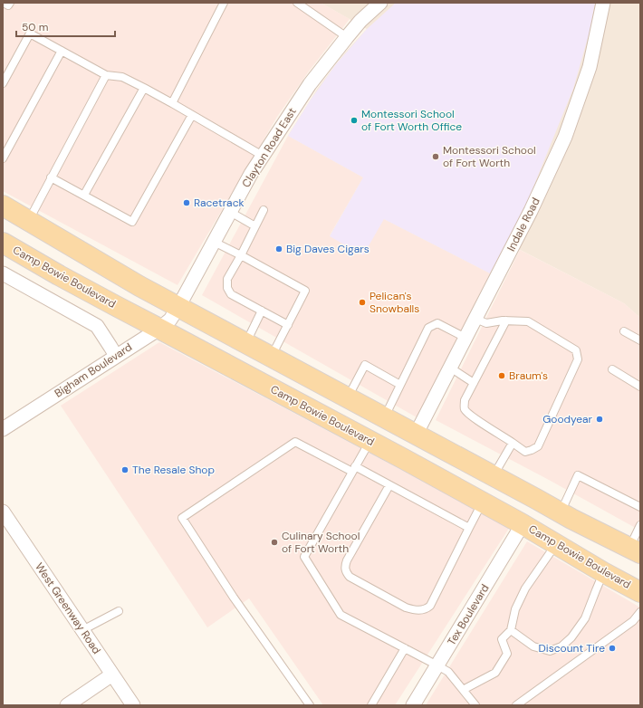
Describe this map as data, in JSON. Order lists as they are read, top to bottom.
{
  "streets": {
    "main road": ["Camp Bowie Boulevard"],
    "street": [
      "Clayton Road East",
      "Indale Road",
      "Bigham Boulevard",
      "West Greenway Road",
      "Tex Boulevard"
    ]
  },
  "crossings": [
    ["Clayton Road East", "Bigham Boulevard"],
    ["Camp Bowie Boulevard", "Bigham Boulevard"],
    ["Camp Bowie Boulevard", "Tex Boulevard"]
  ],
  "places": [
    "Montessori School of Fort Worth Office",
    "Montessori School of Fort Worth",
    "Racetrack",
    "Big Daves Cigars",
    "Pelican's Snowballs",
    "Braum's",
    "Goodyear",
    "The Resale Shop",
    "Culinary School of Fort Worth",
    "Discount Tire"
  ],
  "scale_bar": "50 m"
}
